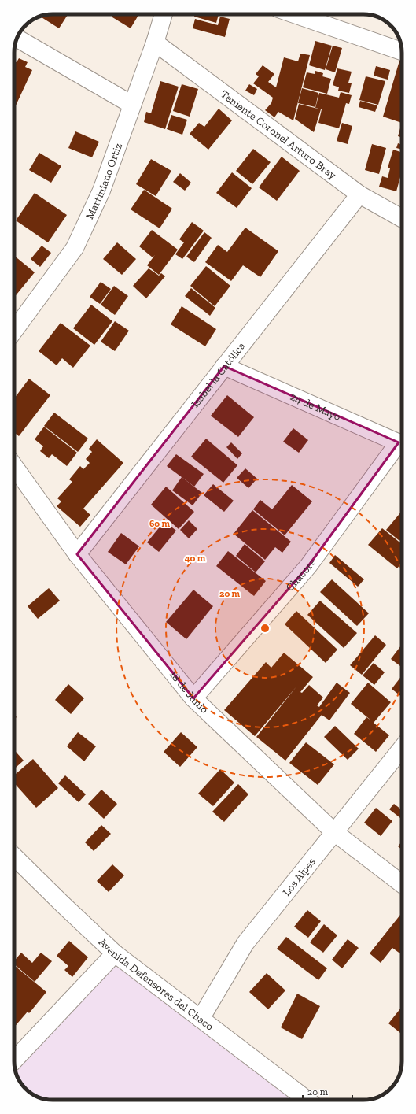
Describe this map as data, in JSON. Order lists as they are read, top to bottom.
{
  "streets": {
    "street": [
      "Teniente Coronel Arturo Bray",
      "Martiniano Ortiz",
      "Isabel la Católica",
      "24 de Mayo",
      "Chacore",
      "18 de Junio",
      "Los Alpes",
      "Avenida Defensores del Chaco"
    ]
  },
  "crossings": [
    ["Teniente Coronel Arturo Bray", "Martiniano Ortiz"],
    ["Teniente Coronel Arturo Bray", "Isabel la Católica"],
    ["Isabel la Católica", "24 de Mayo"],
    ["Isabel la Católica", "18 de Junio"],
    ["Chacore", "18 de Junio"],
    ["18 de Junio", "Los Alpes"],
    ["Los Alpes", "Avenida Defensores del Chaco"]
  ],
  "scale_bar": "20 m",
  "rings": ["60 m", "40 m", "20 m"]
}
